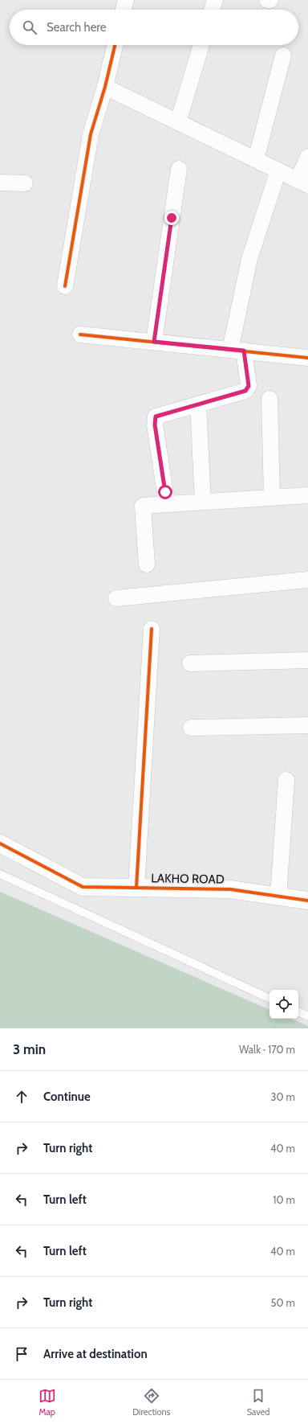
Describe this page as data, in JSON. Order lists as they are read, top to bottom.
{
  "streets": {
    "street": ["LAKHO ROAD"]
  },
  "page": {
    "search": "Search here",
    "heading": ["3 min", "Walk · 170 m"],
    "list": [
      ["Continue", "30 m"],
      ["Turn right", "40 m"],
      ["Turn left", "10 m"],
      ["Turn left", "40 m"],
      ["Turn right", "50 m"],
      "Arrive at destination"
    ],
    "nav": ["Map", "Directions", "Saved"]
  }
}
